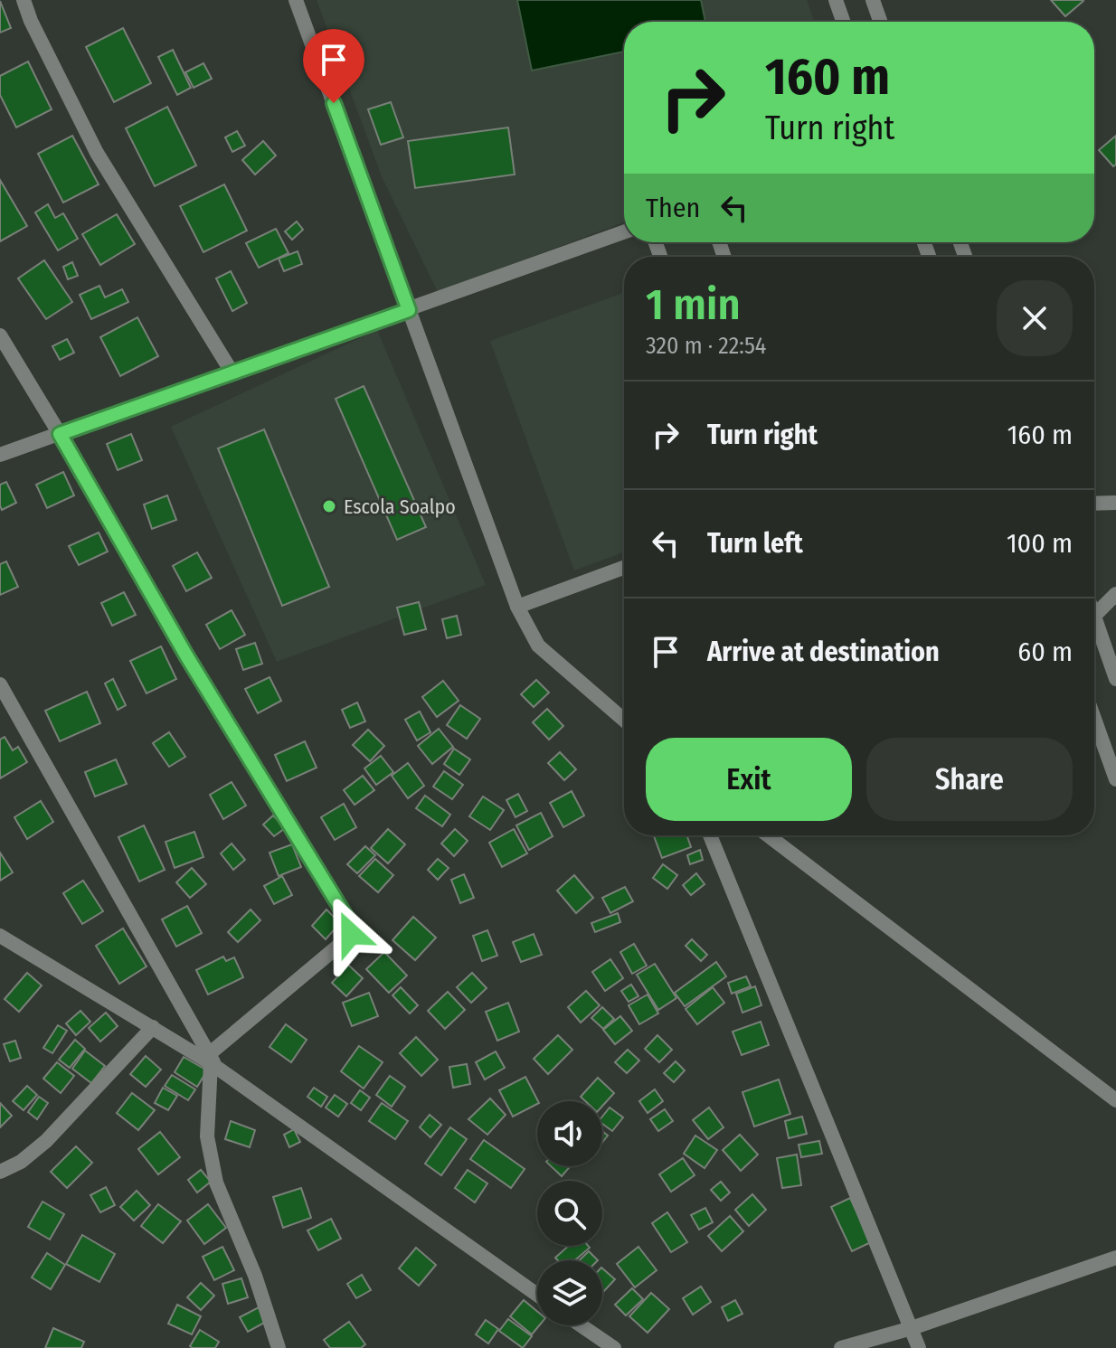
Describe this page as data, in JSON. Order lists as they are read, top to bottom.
{
  "places": ["Escola Soalpo"],
  "page": {
    "turn": ["160 m", "Turn right"],
    "then": "Then",
    "heading": ["1 min", "320 m · 22:54"],
    "list": [
      {
        "name": "Turn right",
        "value": "160 m"
      },
      {
        "name": "Turn left",
        "value": "100 m"
      },
      {
        "name": "Arrive at destination",
        "value": "60 m"
      }
    ],
    "buttons": ["Exit", "Share"]
  }
}
